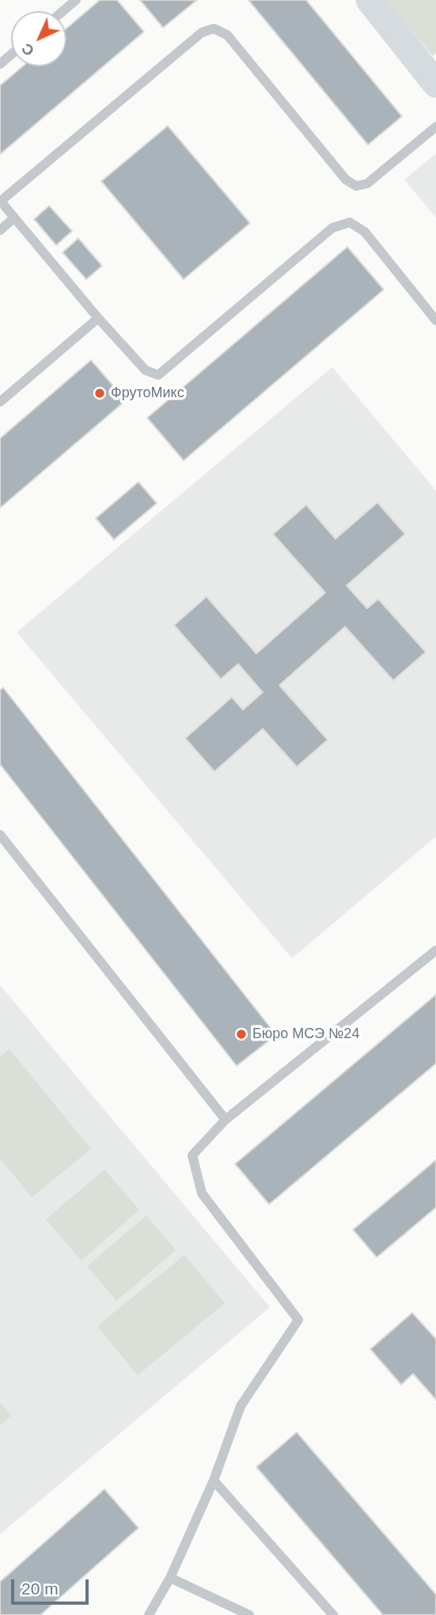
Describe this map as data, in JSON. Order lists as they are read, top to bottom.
{
  "places": ["ФрутоМикс", "Бюро МСЭ №24"],
  "scale_bar": "20 m",
  "north": "bottom left"
}
